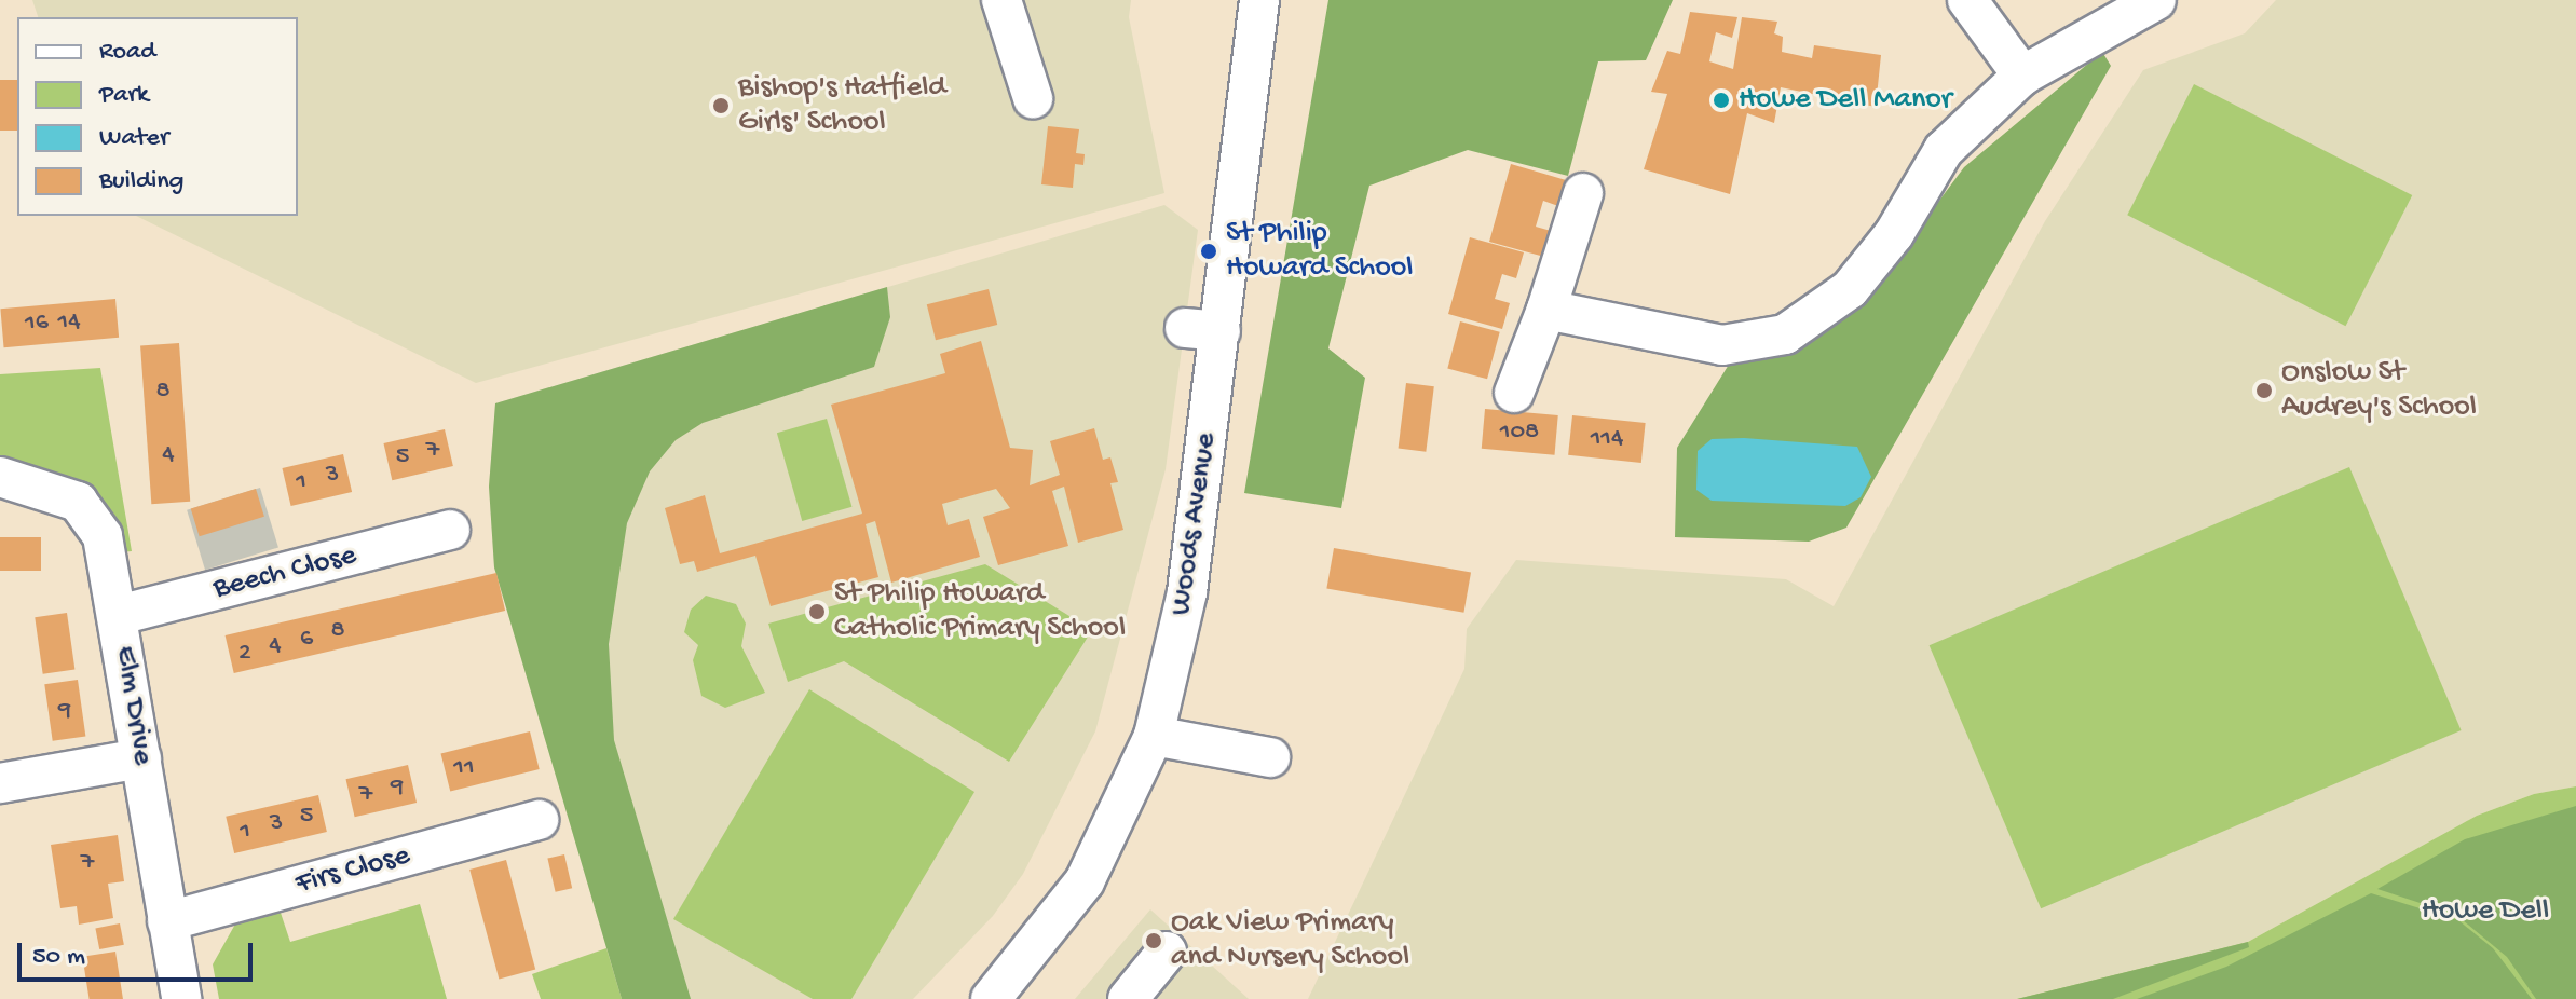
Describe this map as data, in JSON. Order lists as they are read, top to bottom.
{
  "streets": {
    "street": [
      "Woods Avenue",
      "Beech Close",
      "Elm Drive",
      "Firs Close"
    ]
  },
  "crossings": [
    ["Beech Close", "Elm Drive"],
    ["Elm Drive", "Firs Close"]
  ],
  "parks": ["Howe Dell"],
  "places": [
    "Howe Dell Manor",
    "Bishop's Hatfield Girls' School",
    "St Philip Howard School",
    "Onslow St Audrey's School",
    "St Philip Howard Catholic Primary School",
    "Oak View Primary and Nursery School"
  ],
  "house_numbers": [
    "14",
    "16",
    "8",
    "108",
    "114",
    "7",
    "4",
    "5",
    "3",
    "1",
    "8",
    "6",
    "4",
    "2",
    "9",
    "11",
    "9",
    "7",
    "5",
    "3",
    "1",
    "7"
  ],
  "legend": [
    "Road",
    "Park",
    "Water",
    "Building"
  ],
  "scale_bar": "50 m"
}
